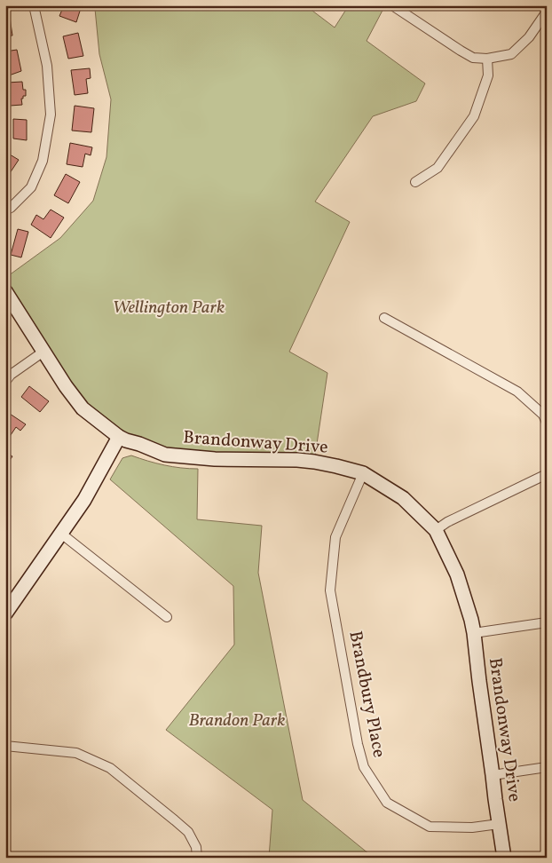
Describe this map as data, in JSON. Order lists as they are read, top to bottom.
{
  "streets": {
    "street": ["Brandonway Drive", "Brandbury Place"]
  },
  "crossings": [
    ["Brandonway Drive", "Brandbury Place"]
  ],
  "parks": ["Wellington Park", "Brandon Park"]
}
